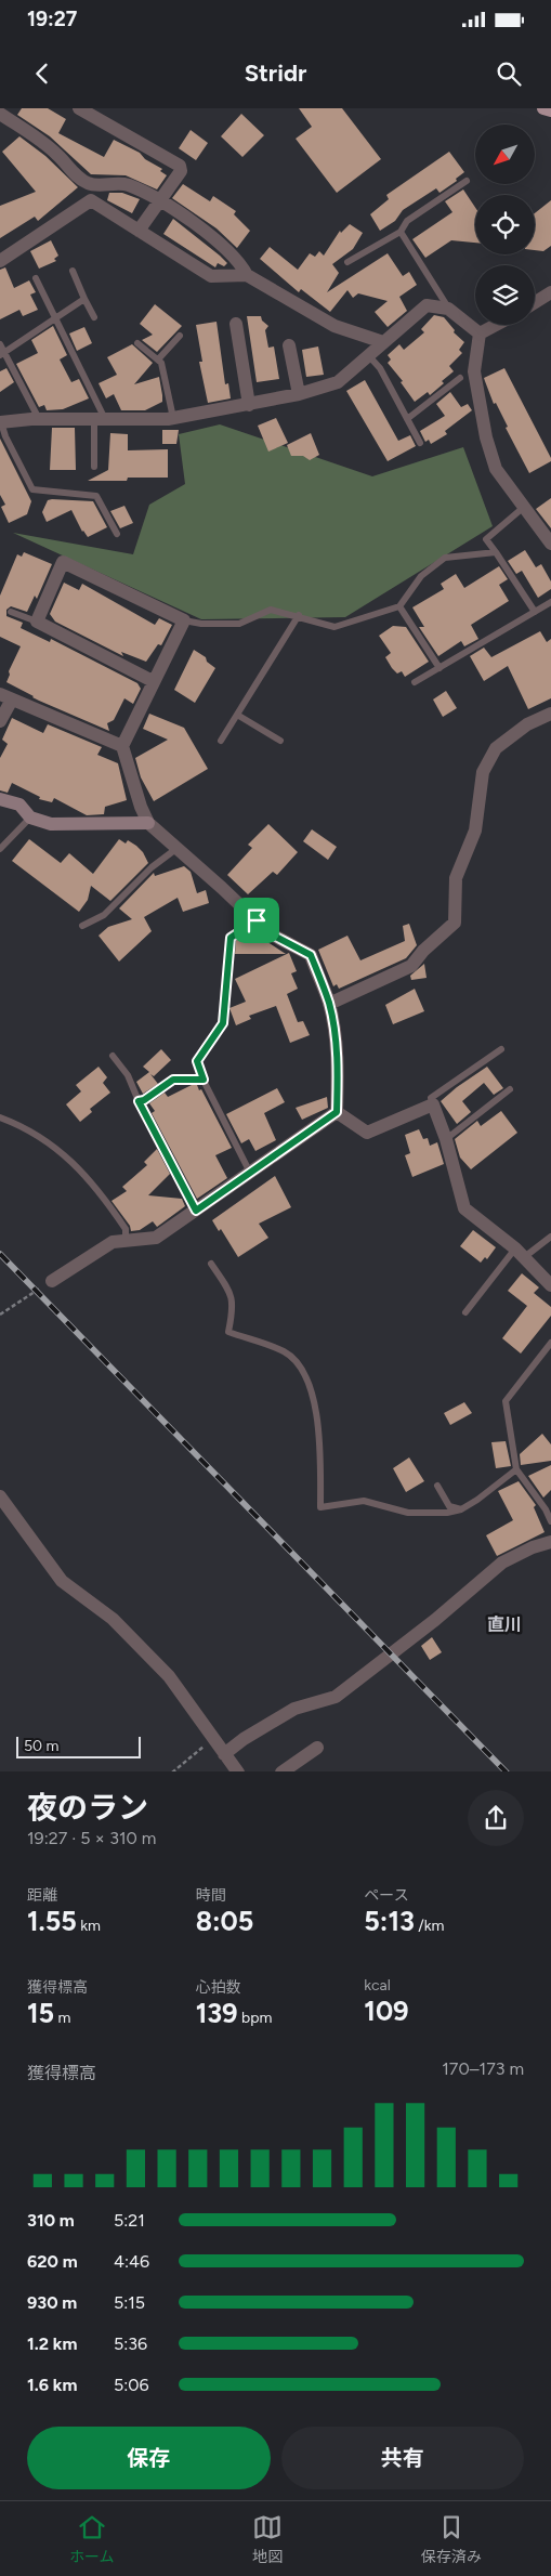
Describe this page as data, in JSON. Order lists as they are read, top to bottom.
{
  "districts": ["直川"],
  "scale_bar": "50 m",
  "north": "bottom left",
  "page": {
    "status": "19:27",
    "header": "Stridr",
    "scale": "50 m",
    "heading": ["夜のラン", "19:27 · 5 × 310 m"],
    "stats": [
      ["距離", "1.55 km"],
      ["時間", "8:05"],
      ["ペース", "5:13 /km"],
      ["獲得標高", "15 m"],
      ["心拍数", "139 bpm"],
      ["kcal", "109"]
    ],
    "chart": ["獲得標高", "170–173 m"],
    "list": [
      {
        "name": "310 m",
        "note": "5:21"
      },
      {
        "name": "620 m",
        "note": "4:46"
      },
      {
        "name": "930 m",
        "note": "5:15"
      },
      {
        "name": "1.2 km",
        "note": "5:36"
      },
      {
        "name": "1.6 km",
        "note": "5:06"
      }
    ],
    "buttons": ["保存", "共有"],
    "tabs": ["ホーム", "地図", "保存済み"]
  }
}
